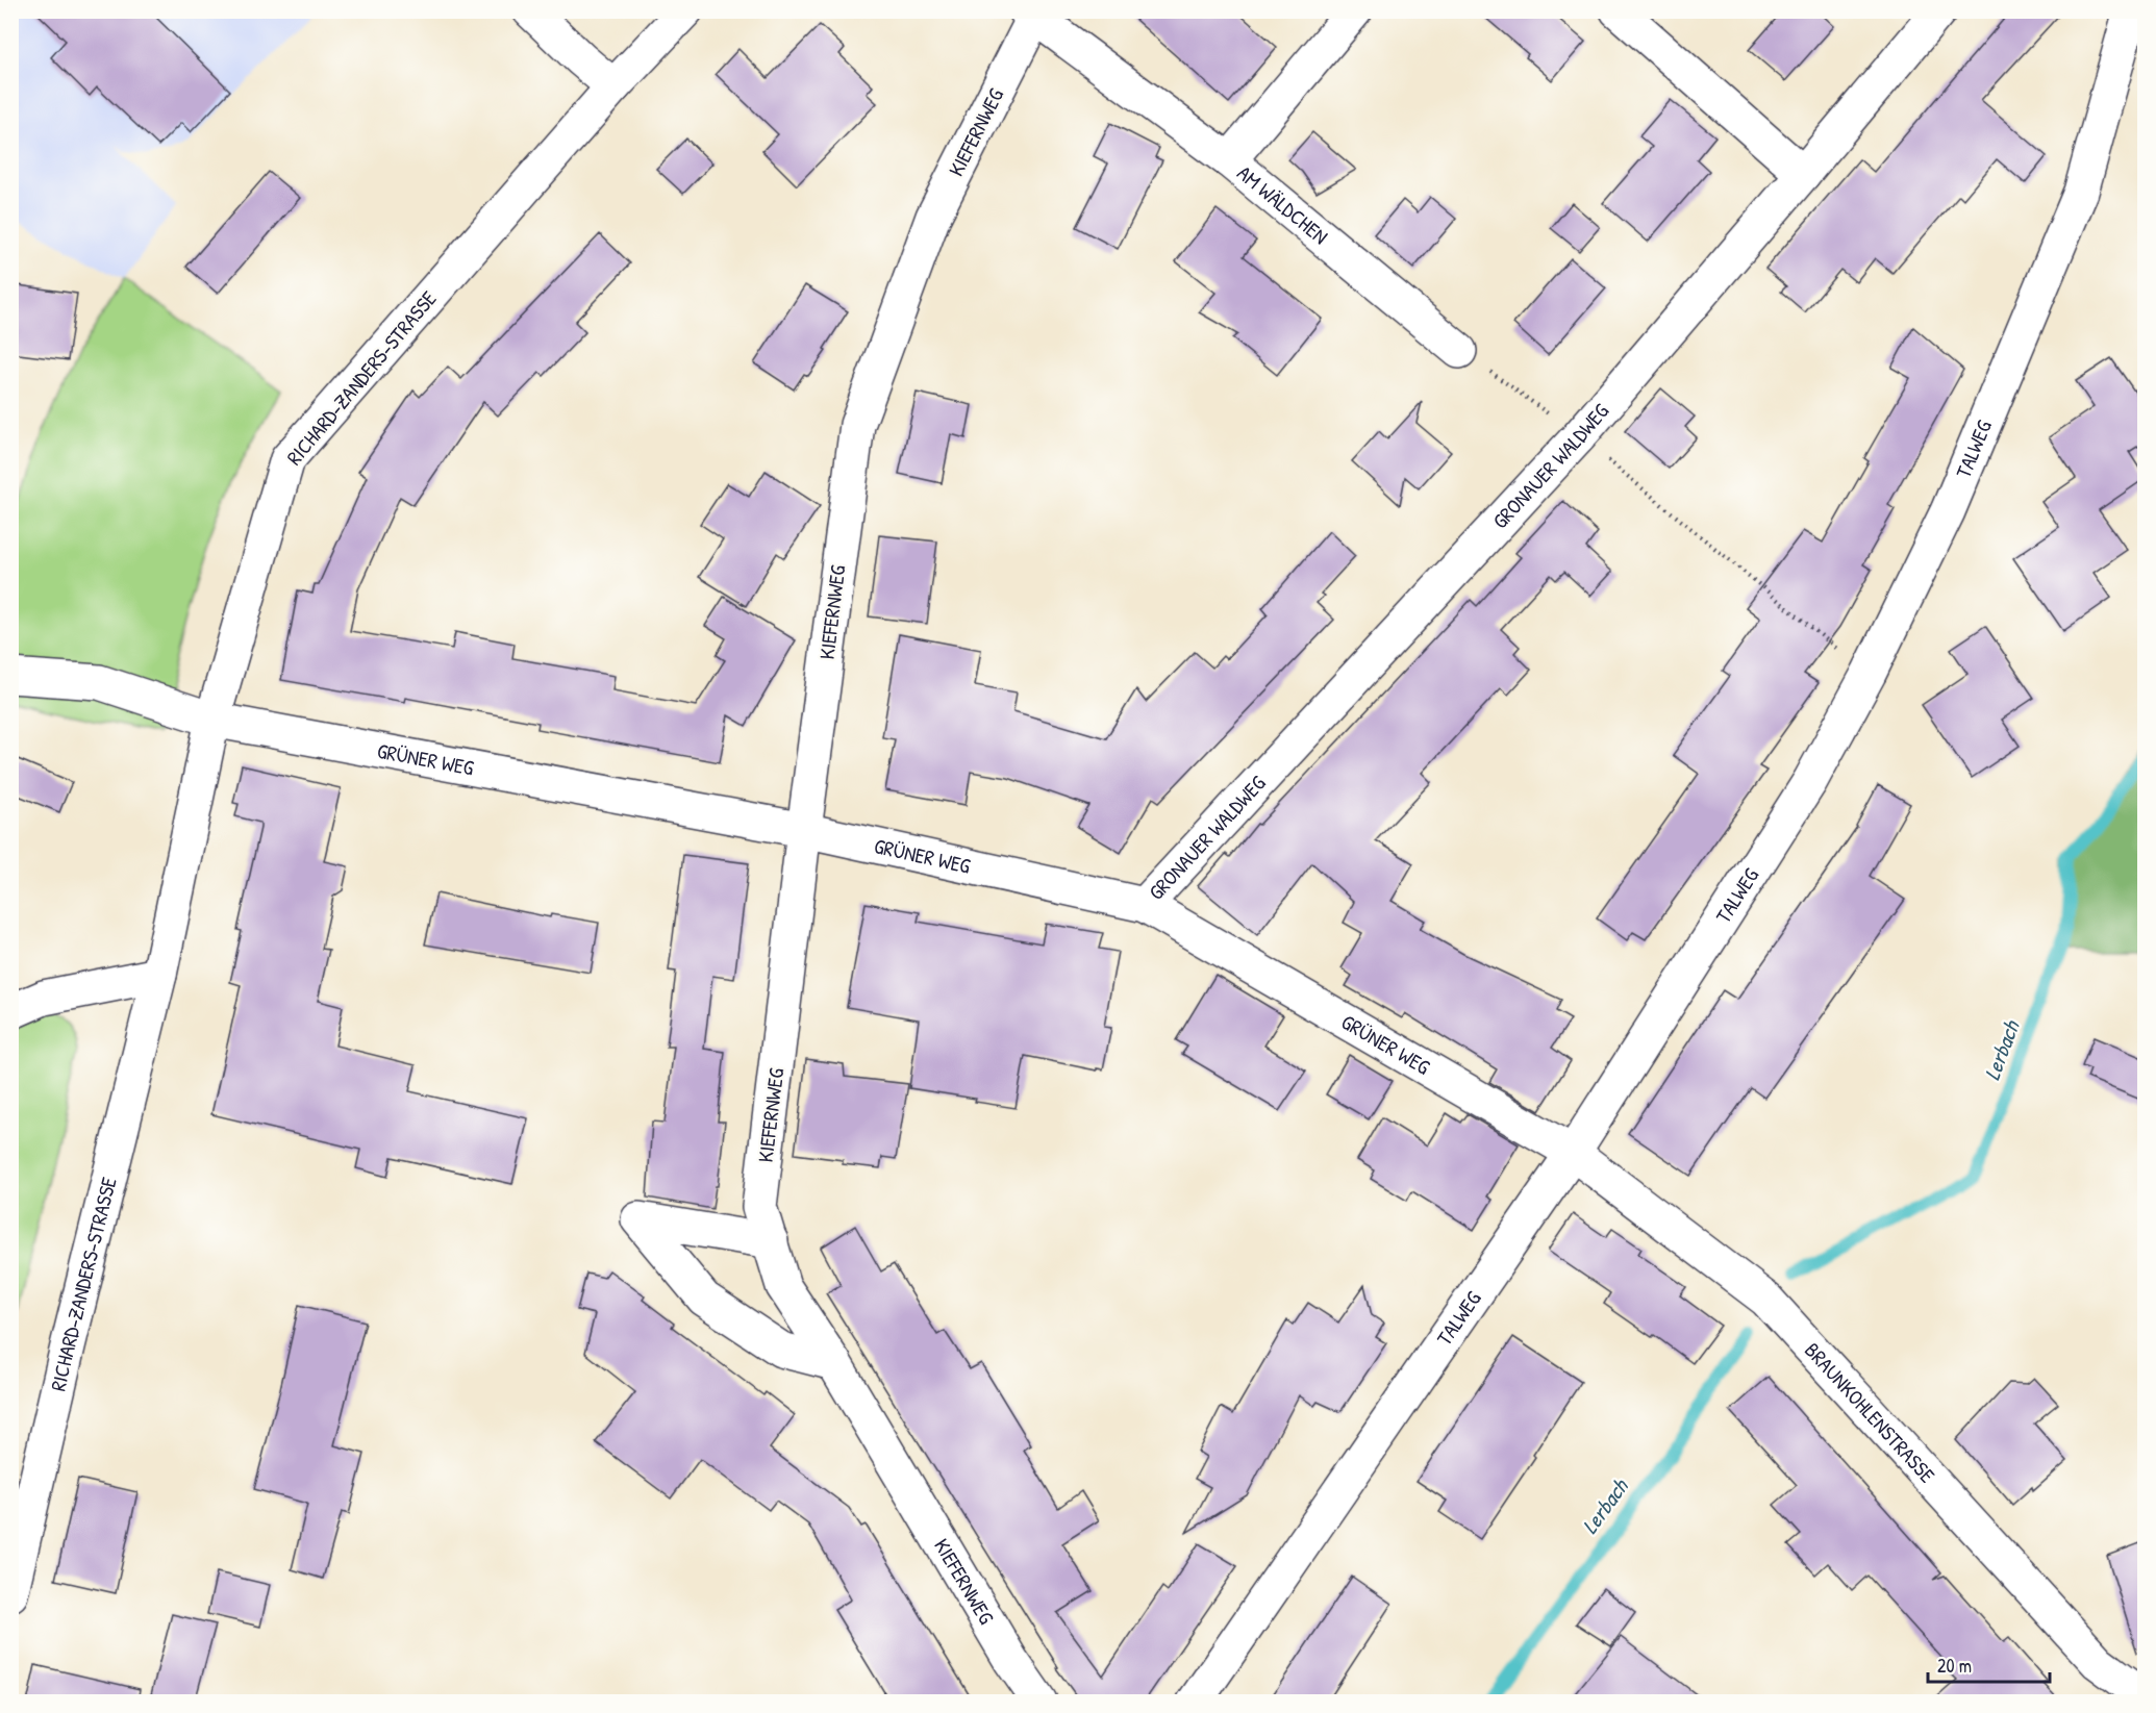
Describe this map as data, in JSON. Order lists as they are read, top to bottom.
{
  "streets": {
    "street": [
      "KIEFERNWEG",
      "AM WÄLDCHEN",
      "RICHARD-ZANDERS-STRASSE",
      "TALWEG",
      "GRONAUER WALDWEG",
      "GRÜNER WEG",
      "BRAUNKOHLENSTRASSE"
    ]
  },
  "crossings": [
    ["KIEFERNWEG", "AM WÄLDCHEN"],
    ["KIEFERNWEG", "GRÜNER WEG"],
    ["RICHARD-ZANDERS-STRASSE", "GRÜNER WEG"],
    ["TALWEG", "GRÜNER WEG"],
    ["TALWEG", "BRAUNKOHLENSTRASSE"],
    ["GRONAUER WALDWEG", "GRÜNER WEG"],
    ["GRÜNER WEG", "BRAUNKOHLENSTRASSE"]
  ],
  "water": ["Lerbach"],
  "scale_bar": "20 m"
}
